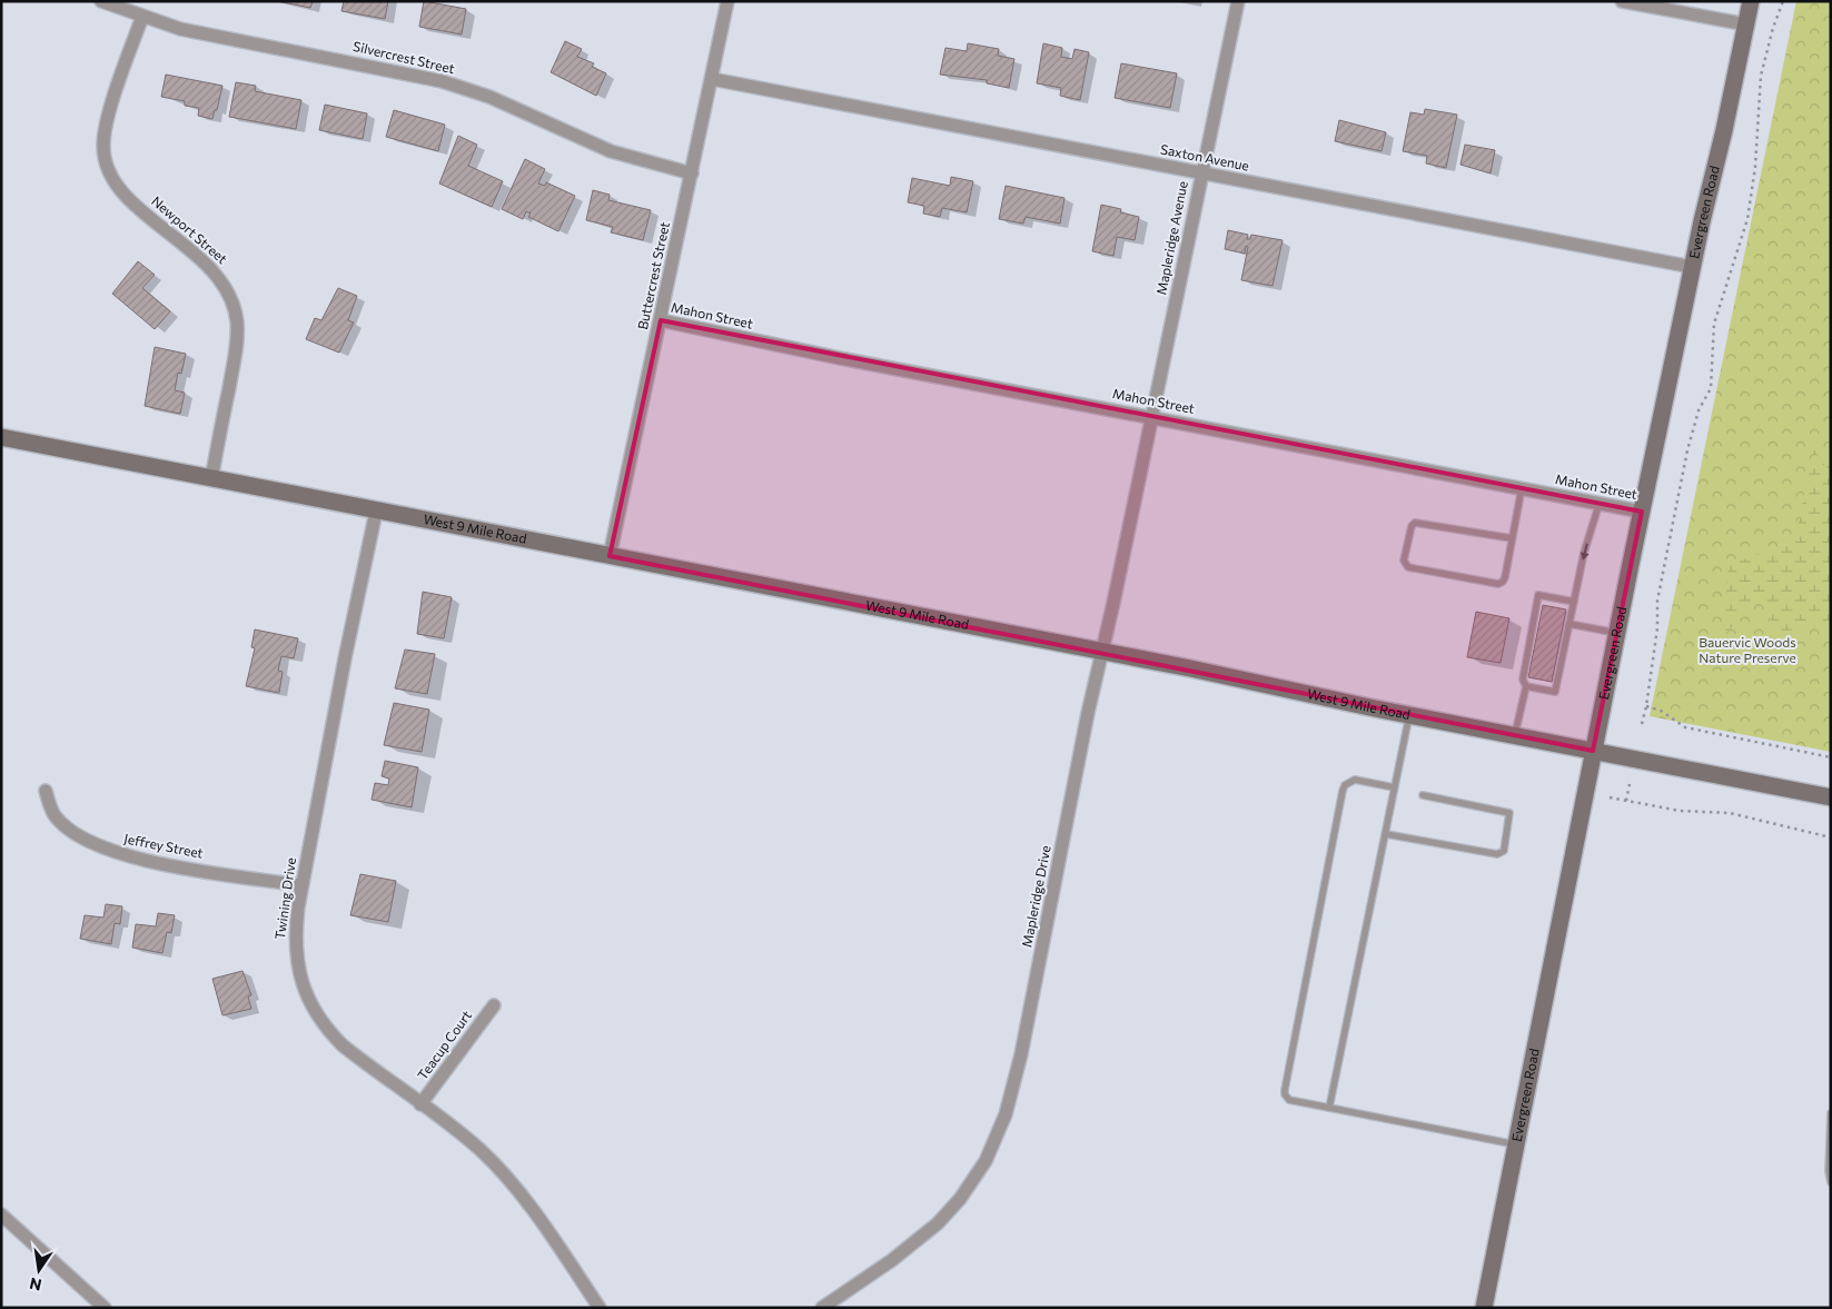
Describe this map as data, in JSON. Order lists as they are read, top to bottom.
{
  "streets": {
    "main road": ["Evergreen Road", "West 9 Mile Road"],
    "street": [
      "Silvercrest Street",
      "Saxton Avenue",
      "Newport Street",
      "Mapleridge Avenue",
      "Buttercrest Street",
      "Mahon Street",
      "Jeffrey Street",
      "Mapleridge Drive",
      "Twining Drive",
      "Teacup Court"
    ]
  },
  "crossings": [
    ["Silvercrest Street", "Newport Street"],
    ["Silvercrest Street", "Buttercrest Street"],
    ["Saxton Avenue", "Evergreen Road"],
    ["Saxton Avenue", "Mapleridge Avenue"],
    ["Saxton Avenue", "Buttercrest Street"],
    ["Evergreen Road", "Mahon Street"],
    ["Evergreen Road", "West 9 Mile Road"],
    ["Newport Street", "West 9 Mile Road"],
    ["Mapleridge Avenue", "Mahon Street"],
    ["Mapleridge Avenue", "Mapleridge Drive"],
    ["Buttercrest Street", "Mahon Street"],
    ["Buttercrest Street", "West 9 Mile Road"],
    ["Mahon Street", "Mapleridge Drive"],
    ["West 9 Mile Road", "Mapleridge Drive"],
    ["West 9 Mile Road", "Twining Drive"],
    ["Jeffrey Street", "Twining Drive"],
    ["Twining Drive", "Teacup Court"]
  ],
  "parks": ["Bauervic Woods Nature Preserve"],
  "north": "bottom"
}
